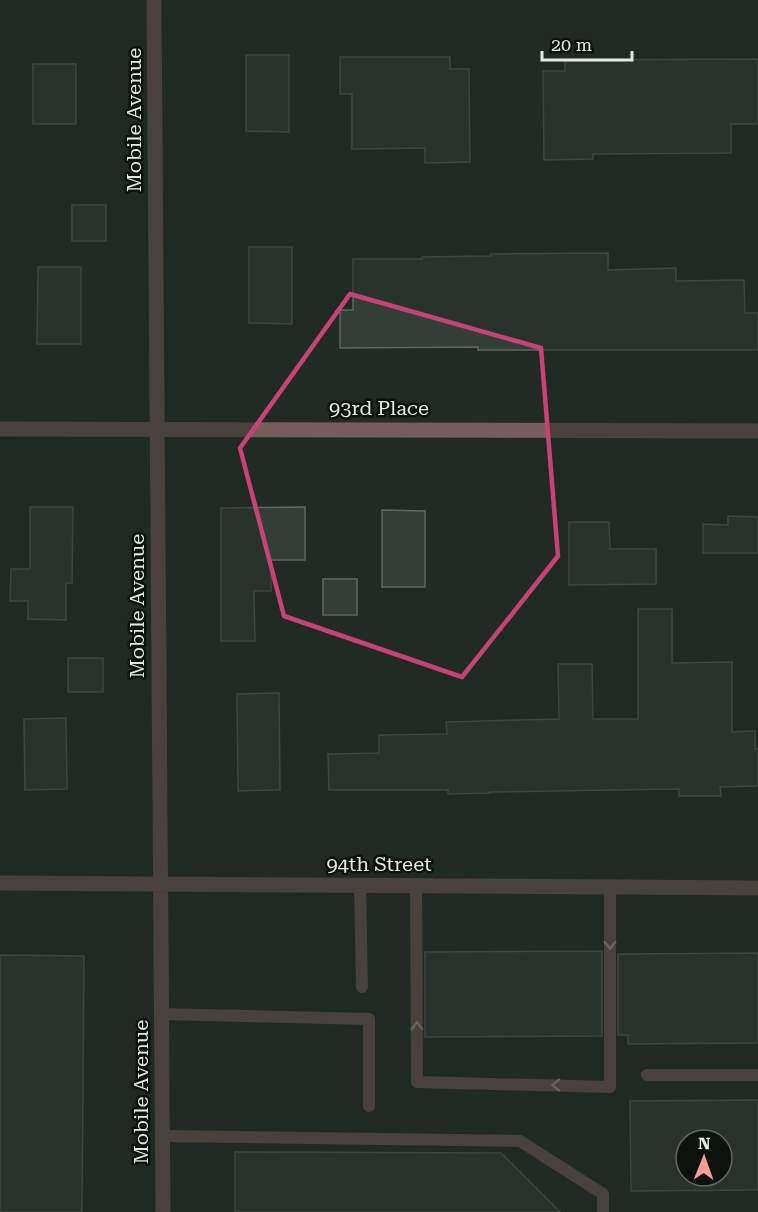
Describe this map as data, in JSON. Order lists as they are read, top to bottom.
{
  "streets": {
    "street": ["Mobile Avenue", "93rd Place", "94th Street"]
  },
  "crossings": [
    ["Mobile Avenue", "93rd Place"],
    ["Mobile Avenue", "94th Street"]
  ],
  "scale_bar": "20 m",
  "north": "top"
}
